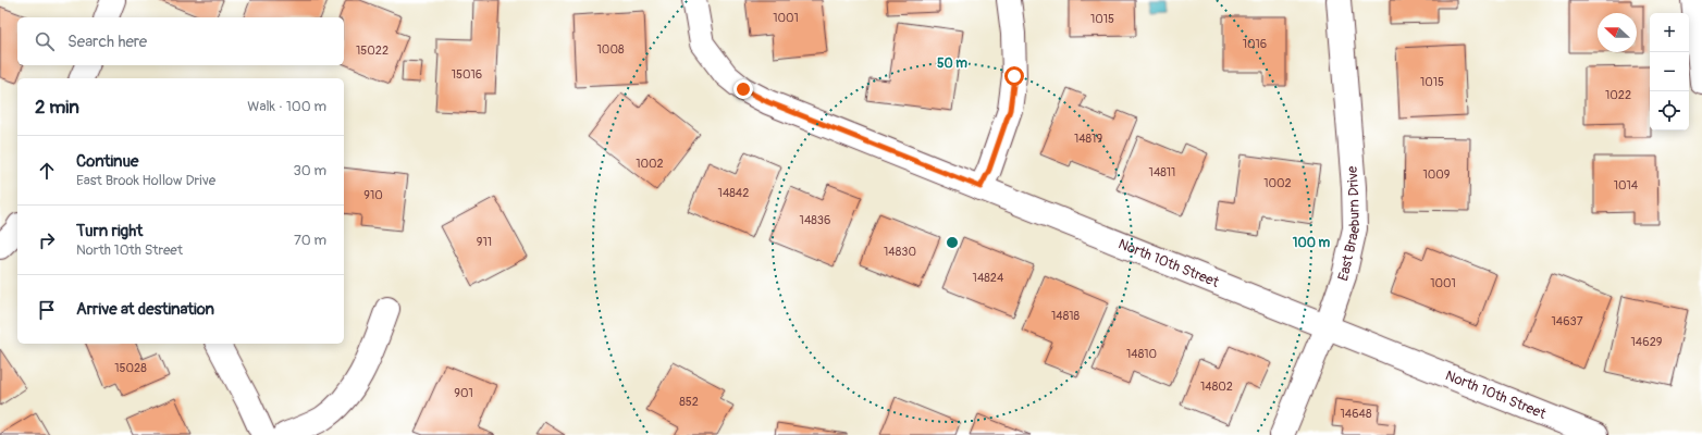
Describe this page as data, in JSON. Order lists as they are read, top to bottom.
{
  "streets": {
    "street": ["East Braeburn Drive", "North 10th Street"]
  },
  "crossings": [
    ["East Braeburn Drive", "North 10th Street"]
  ],
  "house_numbers": [
    "1001",
    "1015",
    "1016",
    "1008",
    "15022",
    "15016",
    "1015",
    "1022",
    "14819",
    "1002",
    "14811",
    "1009",
    "1002",
    "1014",
    "14842",
    "910",
    "14836",
    "911",
    "14830",
    "14824",
    "1001",
    "14818",
    "14637",
    "14629",
    "14810",
    "15028",
    "14802",
    "901",
    "852",
    "14648"
  ],
  "north": "left",
  "page": {
    "map_buttons": ["+", "−"],
    "search": "Search here",
    "heading": ["2 min", "Walk · 100 m"],
    "list": [
      ["Continue", "East Brook Hollow Drive", "30 m"],
      ["Turn right", "North 10th Street", "70 m"],
      "Arrive at destination"
    ]
  },
  "rings": ["50 m", "100 m"]
}
